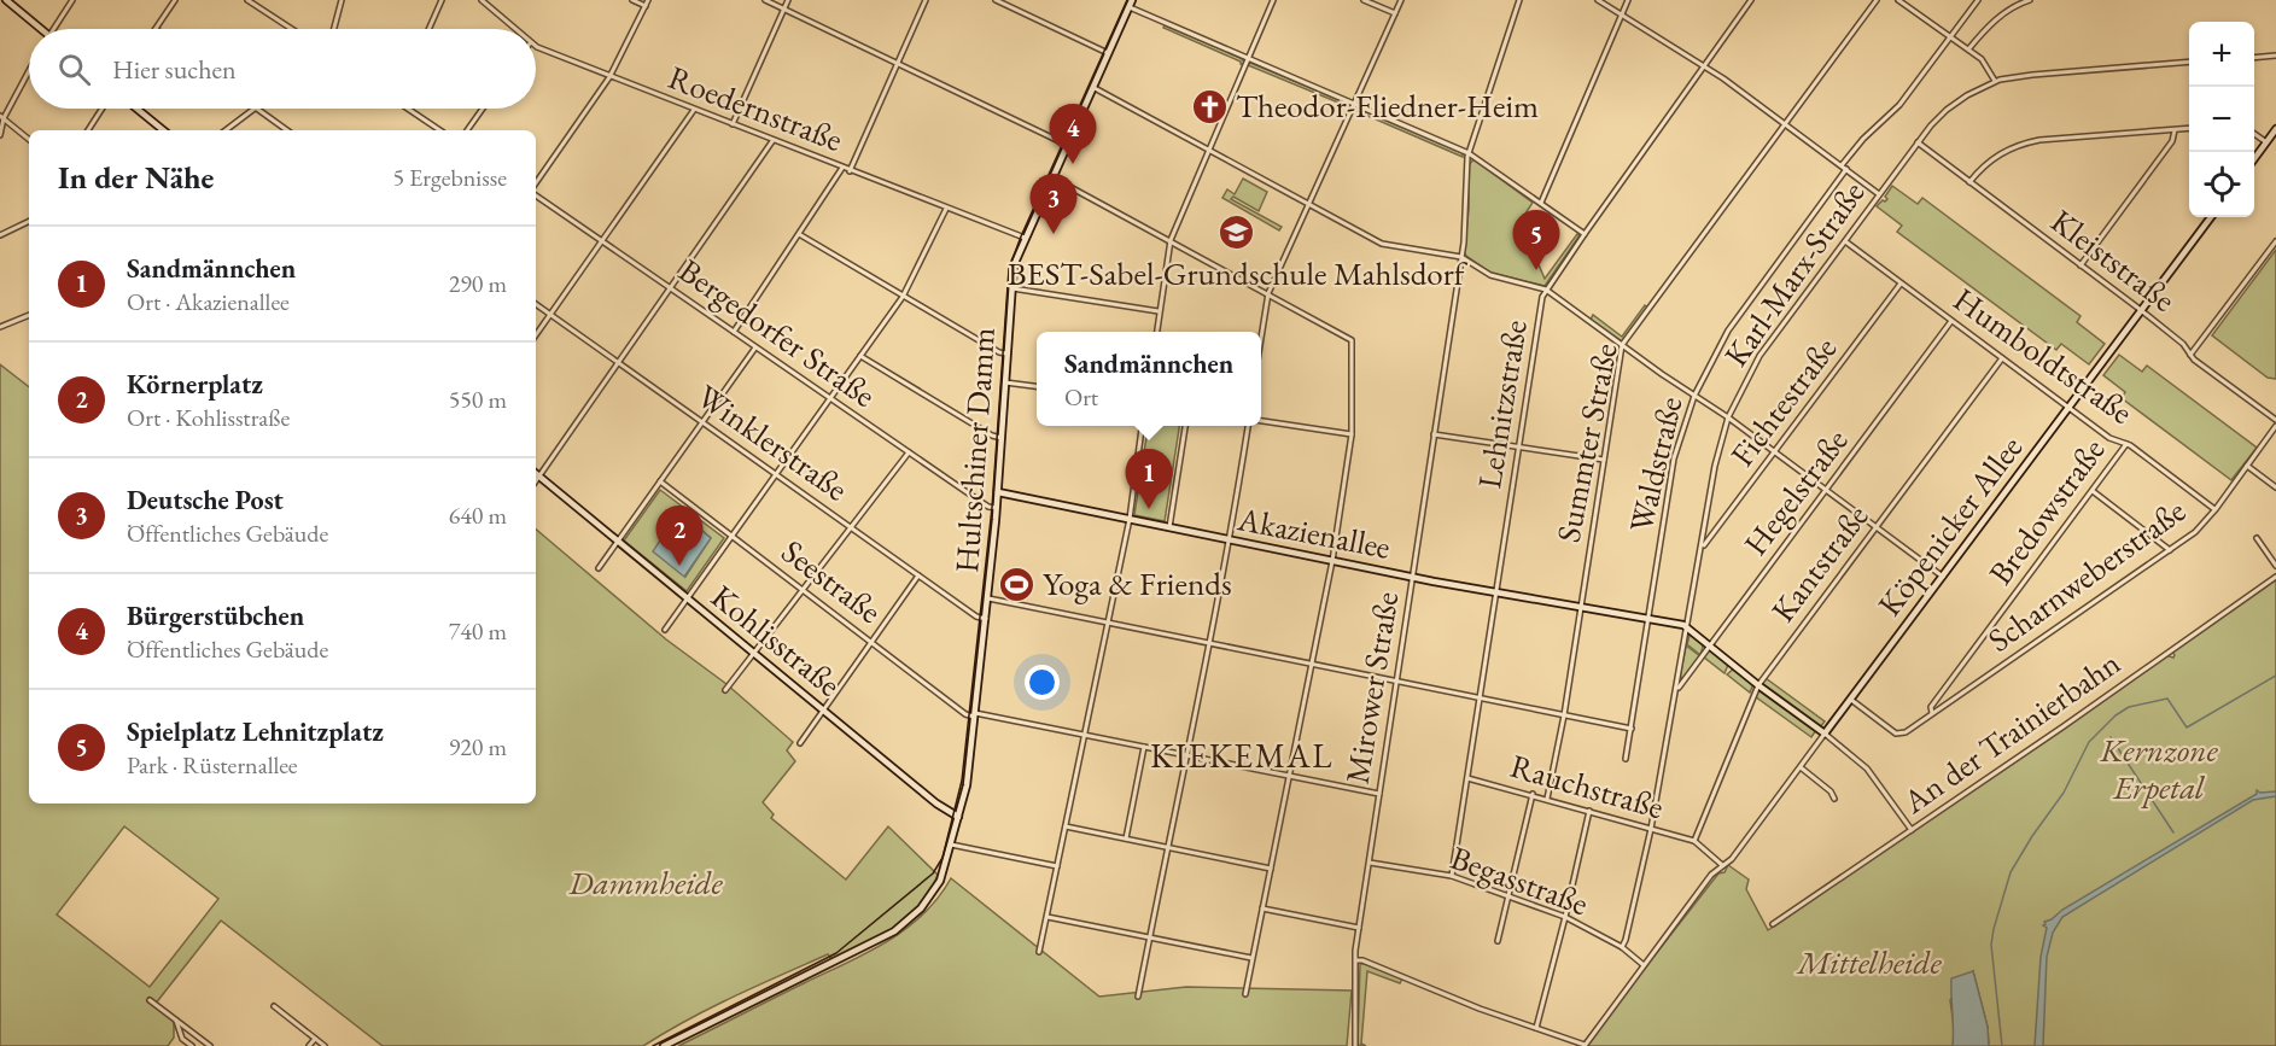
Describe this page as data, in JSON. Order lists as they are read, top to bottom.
{
  "streets": {
    "street": [
      "Roedernstraße",
      "Kleiststraße",
      "Karl-Marx-Straße",
      "Bergedorfer Straße",
      "Humboldtstraße",
      "Fichtestraße",
      "Lehnitzstraße",
      "Winklerstraße",
      "Summter Straße",
      "Hultschiner Damm",
      "Waldstraße",
      "Hegelstraße",
      "Bredowstraße",
      "Köpenicker Allee",
      "Akazienallee",
      "Kantstraße",
      "Scharnweberstraße",
      "Seestraße",
      "Kohlisstraße",
      "Mirower Straße",
      "An der Trainierbahn",
      "Rauchstraße",
      "Begasstraße"
    ]
  },
  "crossings": [
    ["Roedernstraße", "Hultschiner Damm"],
    ["Kleiststraße", "Karl-Marx-Straße"],
    ["Kleiststraße", "Köpenicker Allee"],
    ["Karl-Marx-Straße", "Humboldtstraße"],
    ["Karl-Marx-Straße", "Fichtestraße"],
    ["Karl-Marx-Straße", "Hegelstraße"],
    ["Karl-Marx-Straße", "Akazienallee"],
    ["Karl-Marx-Straße", "Rauchstraße"],
    ["Karl-Marx-Straße", "Begasstraße"],
    ["Bergedorfer Straße", "Hultschiner Damm"],
    ["Humboldtstraße", "Fichtestraße"],
    ["Humboldtstraße", "Hegelstraße"],
    ["Humboldtstraße", "Bredowstraße"],
    ["Humboldtstraße", "Köpenicker Allee"],
    ["Humboldtstraße", "Kantstraße"],
    ["Humboldtstraße", "Scharnweberstraße"],
    ["Lehnitzstraße", "Akazienallee"],
    ["Lehnitzstraße", "Rauchstraße"],
    ["Lehnitzstraße", "Begasstraße"],
    ["Winklerstraße", "Hultschiner Damm"],
    ["Summter Straße", "Akazienallee"],
    ["Summter Straße", "Rauchstraße"],
    ["Hultschiner Damm", "Akazienallee"],
    ["Hultschiner Damm", "Seestraße"],
    ["Hultschiner Damm", "Kohlisstraße"],
    ["Waldstraße", "Akazienallee"],
    ["Bredowstraße", "Scharnweberstraße"],
    ["Köpenicker Allee", "Scharnweberstraße"],
    ["Köpenicker Allee", "Rauchstraße"],
    ["Köpenicker Allee", "Begasstraße"],
    ["Akazienallee", "Mirower Straße"],
    ["Kantstraße", "Rauchstraße"],
    ["Mirower Straße", "Begasstraße"]
  ],
  "districts": ["KIEKEMAL"],
  "parks": ["Kernzone Erpetal", "Dammheide", "Mittelheide"],
  "places": {
    "church": ["Theodor-Fliedner-Heim"],
    "school or university": ["BEST-Sabel-Grundschule Mahlsdorf"],
    "sports": ["Yoga & Friends"]
  },
  "page": {
    "map_buttons": ["+", "−"],
    "search": "Hier suchen",
    "pins": [
      "4",
      "3",
      "5",
      "1",
      "2"
    ],
    "heading": ["In der Nähe", "5 Ergebnisse"],
    "list": [
      {
        "mark": "1",
        "name": "Sandmännchen",
        "note": "Ort · Akazienallee",
        "value": "290 m"
      },
      {
        "mark": "2",
        "name": "Körnerplatz",
        "note": "Ort · Kohlisstraße",
        "value": "550 m"
      },
      {
        "mark": "3",
        "name": "Deutsche Post",
        "note": "Öffentliches Gebäude",
        "value": "640 m"
      },
      {
        "mark": "4",
        "name": "Bürgerstübchen",
        "note": "Öffentliches Gebäude",
        "value": "740 m"
      },
      {
        "mark": "5",
        "name": "Spielplatz Lehnitzplatz",
        "note": "Park · Rüsternallee",
        "value": "920 m"
      }
    ],
    "popup": ["Sandmännchen", "Ort"]
  }
}
